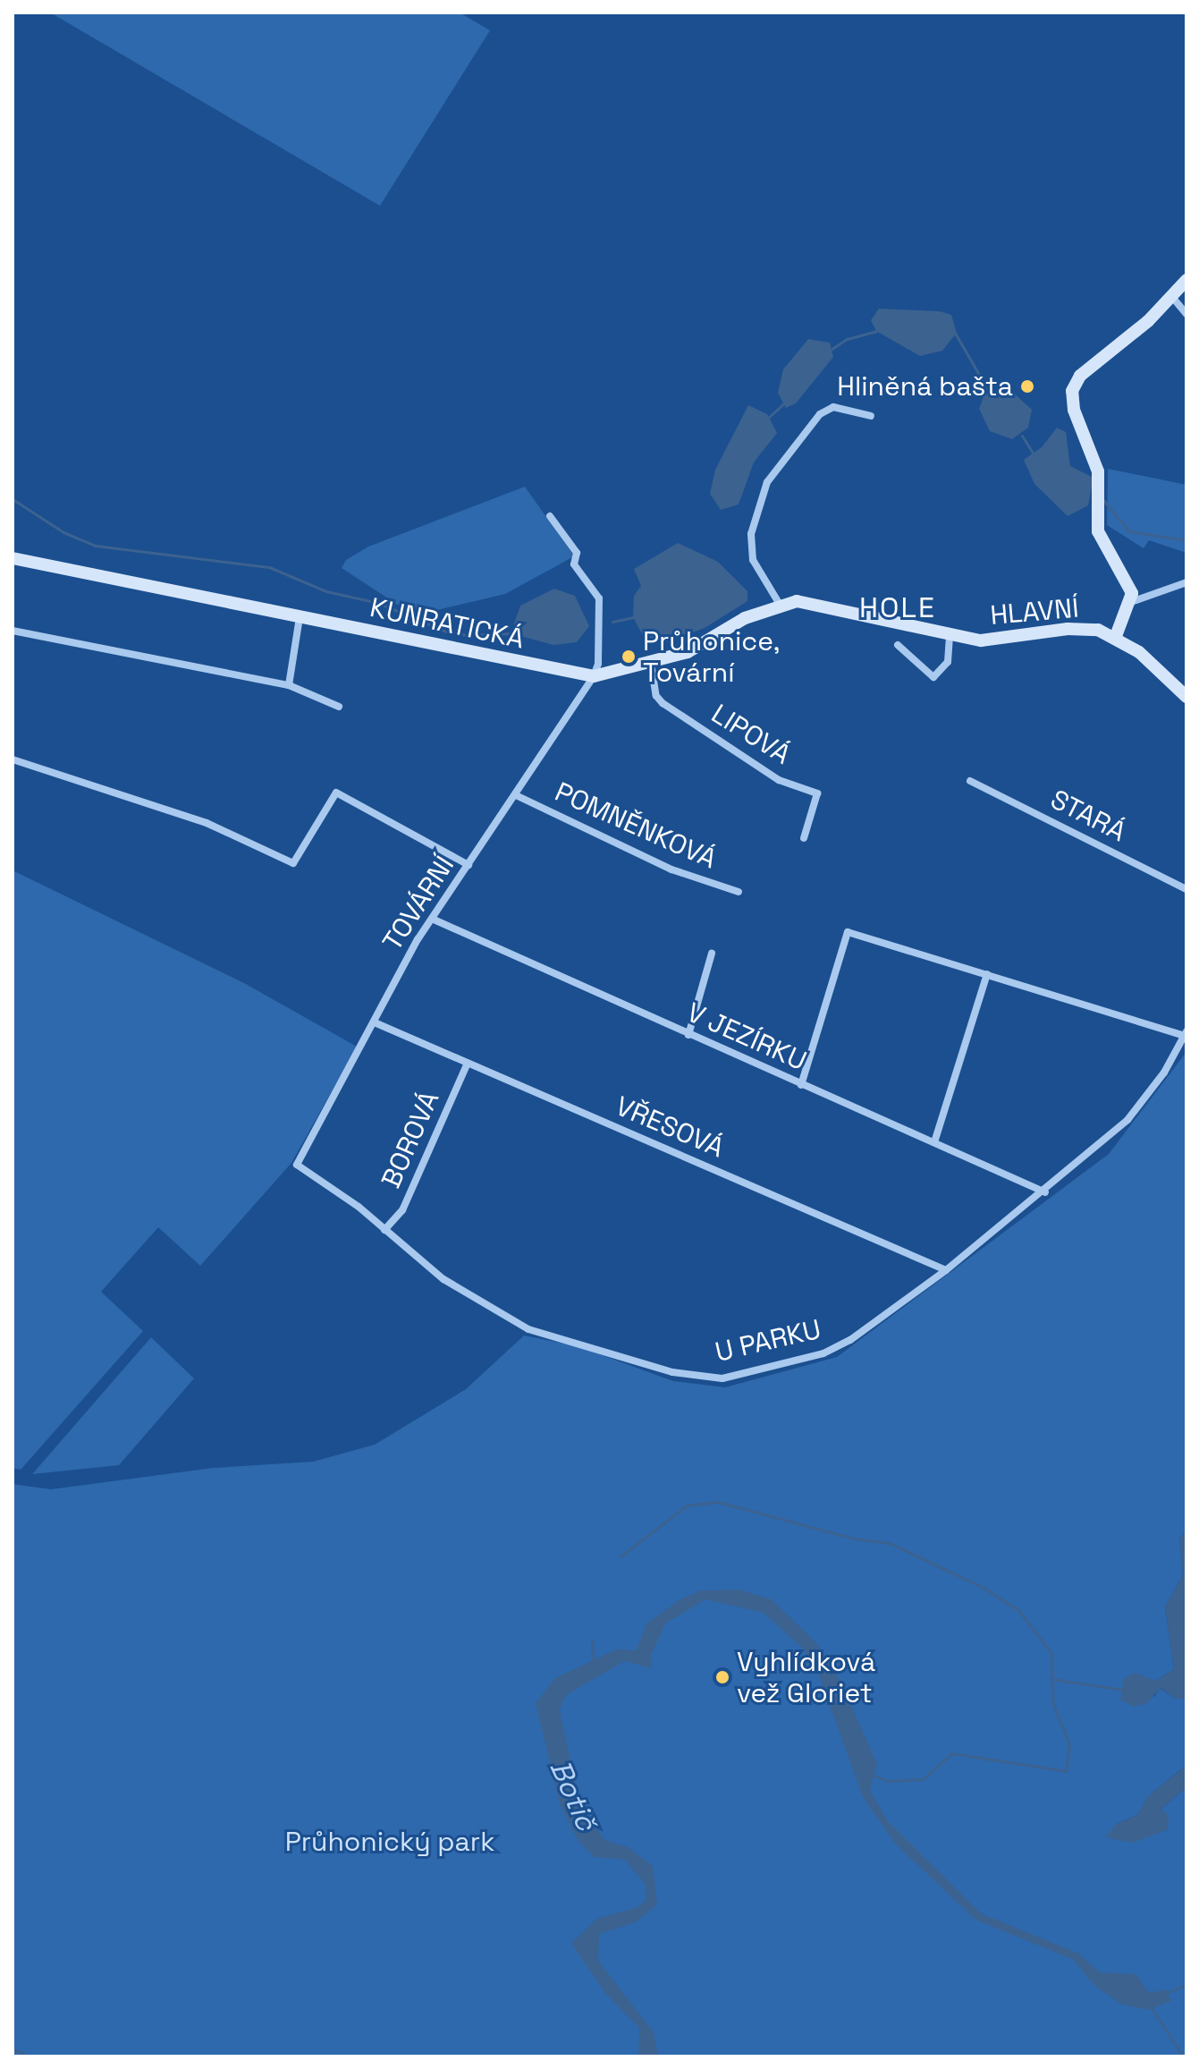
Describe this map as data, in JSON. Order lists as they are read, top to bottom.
{
  "streets": {
    "street": [
      "HLAVNÍ",
      "KUNRATICKÁ",
      "LIPOVÁ",
      "STARÁ",
      "POMNĚNKOVÁ",
      "TOVÁRNÍ",
      "V JEZÍRKU",
      "VŘESOVÁ",
      "BOROVÁ",
      "U PARKU"
    ]
  },
  "crossings": [
    ["HLAVNÍ", "KUNRATICKÁ"],
    ["KUNRATICKÁ", "LIPOVÁ"],
    ["KUNRATICKÁ", "TOVÁRNÍ"],
    ["POMNĚNKOVÁ", "TOVÁRNÍ"],
    ["TOVÁRNÍ", "V JEZÍRKU"],
    ["TOVÁRNÍ", "VŘESOVÁ"],
    ["TOVÁRNÍ", "U PARKU"],
    ["V JEZÍRKU", "U PARKU"],
    ["VŘESOVÁ", "BOROVÁ"],
    ["VŘESOVÁ", "U PARKU"],
    ["BOROVÁ", "U PARKU"]
  ],
  "districts": ["HOLE"],
  "water": ["Botič"],
  "parks": ["Průhonický park"],
  "places": ["Hliněná bašta", "Průhonice, Tovární", "Vyhlídková vež Gloriet"]
}
